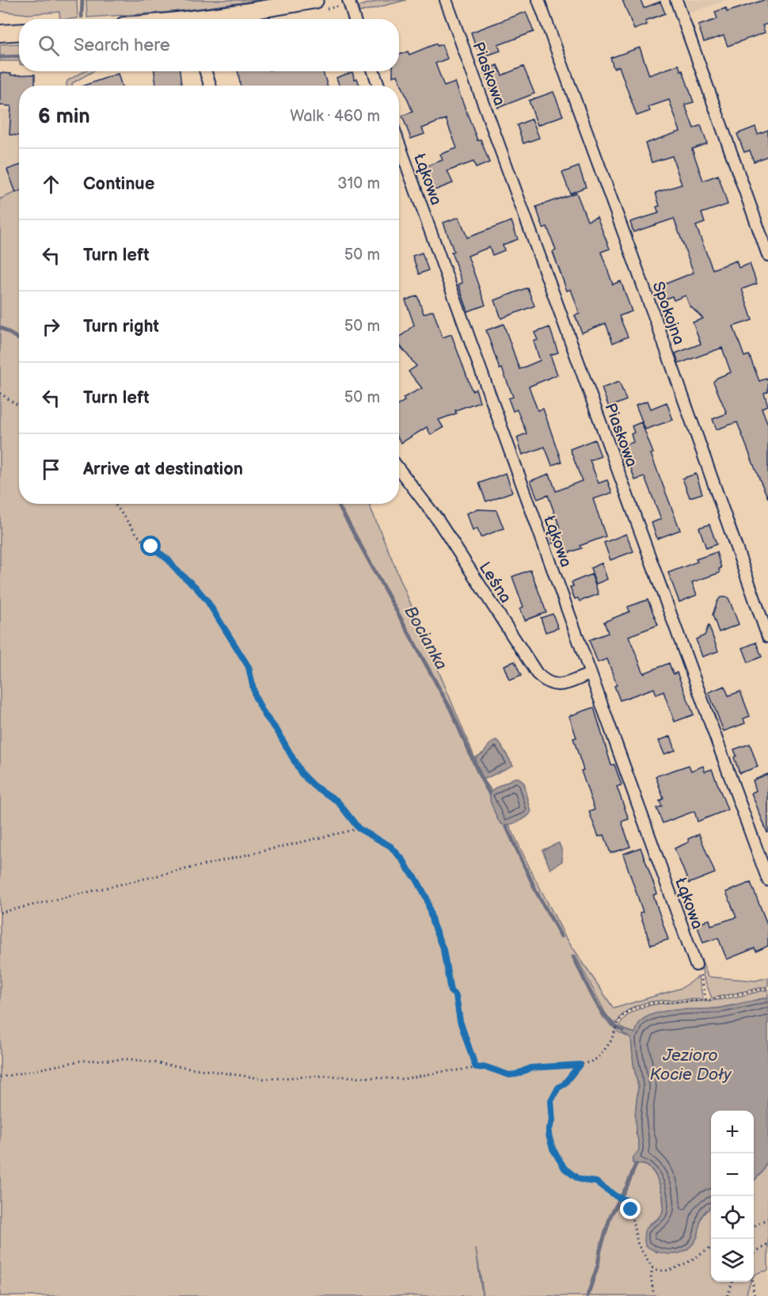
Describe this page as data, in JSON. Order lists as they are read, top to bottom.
{
  "streets": {
    "street": [
      "Piaskowa",
      "Łąkowa",
      "Spokojna",
      "Leśna"
    ]
  },
  "crossings": [
    ["Łąkowa", "Leśna"]
  ],
  "water": ["Bocianka", "Jezioro Kocie Doły"],
  "page": {
    "search": "Search here",
    "heading": ["6 min", "Walk · 460 m"],
    "list": [
      ["Continue", "310 m"],
      ["Turn left", "50 m"],
      ["Turn right", "50 m"],
      ["Turn left", "50 m"],
      "Arrive at destination"
    ],
    "map_buttons": ["+", "−"]
  }
}
